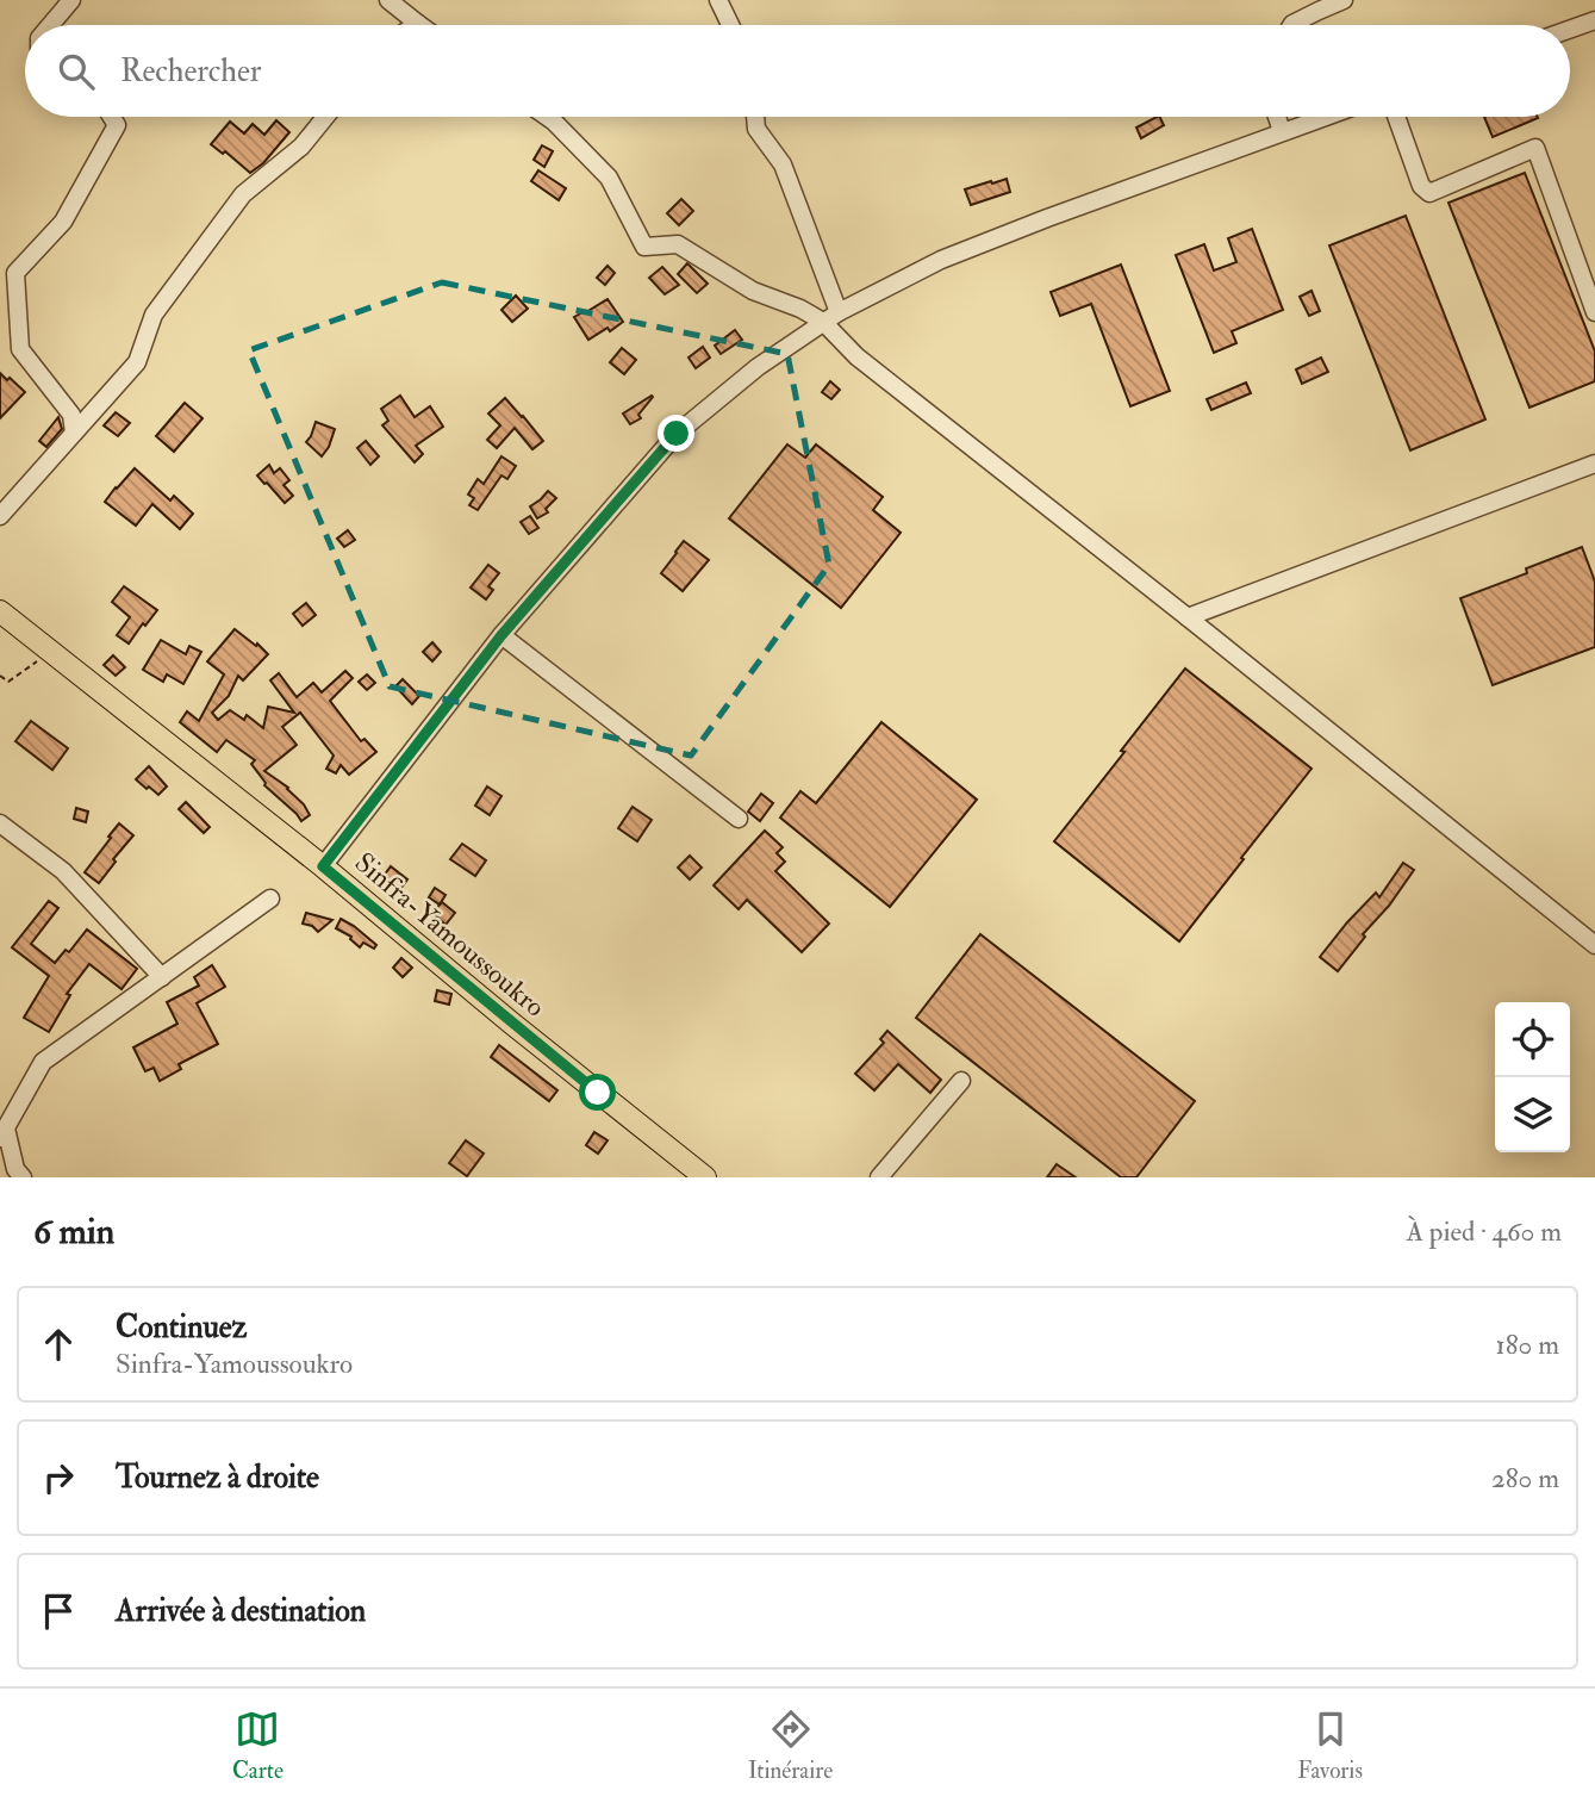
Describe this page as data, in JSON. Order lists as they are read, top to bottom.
{
  "streets": {
    "main road": ["Sinfra-Yamoussoukro"]
  },
  "page": {
    "search": "Rechercher",
    "heading": ["6 min", "À pied · 460 m"],
    "list": [
      ["Continuez", "Sinfra-Yamoussoukro", "180 m"],
      ["Tournez à droite", "280 m"],
      "Arrivée à destination"
    ],
    "nav": ["Carte", "Itinéraire", "Favoris"]
  }
}
